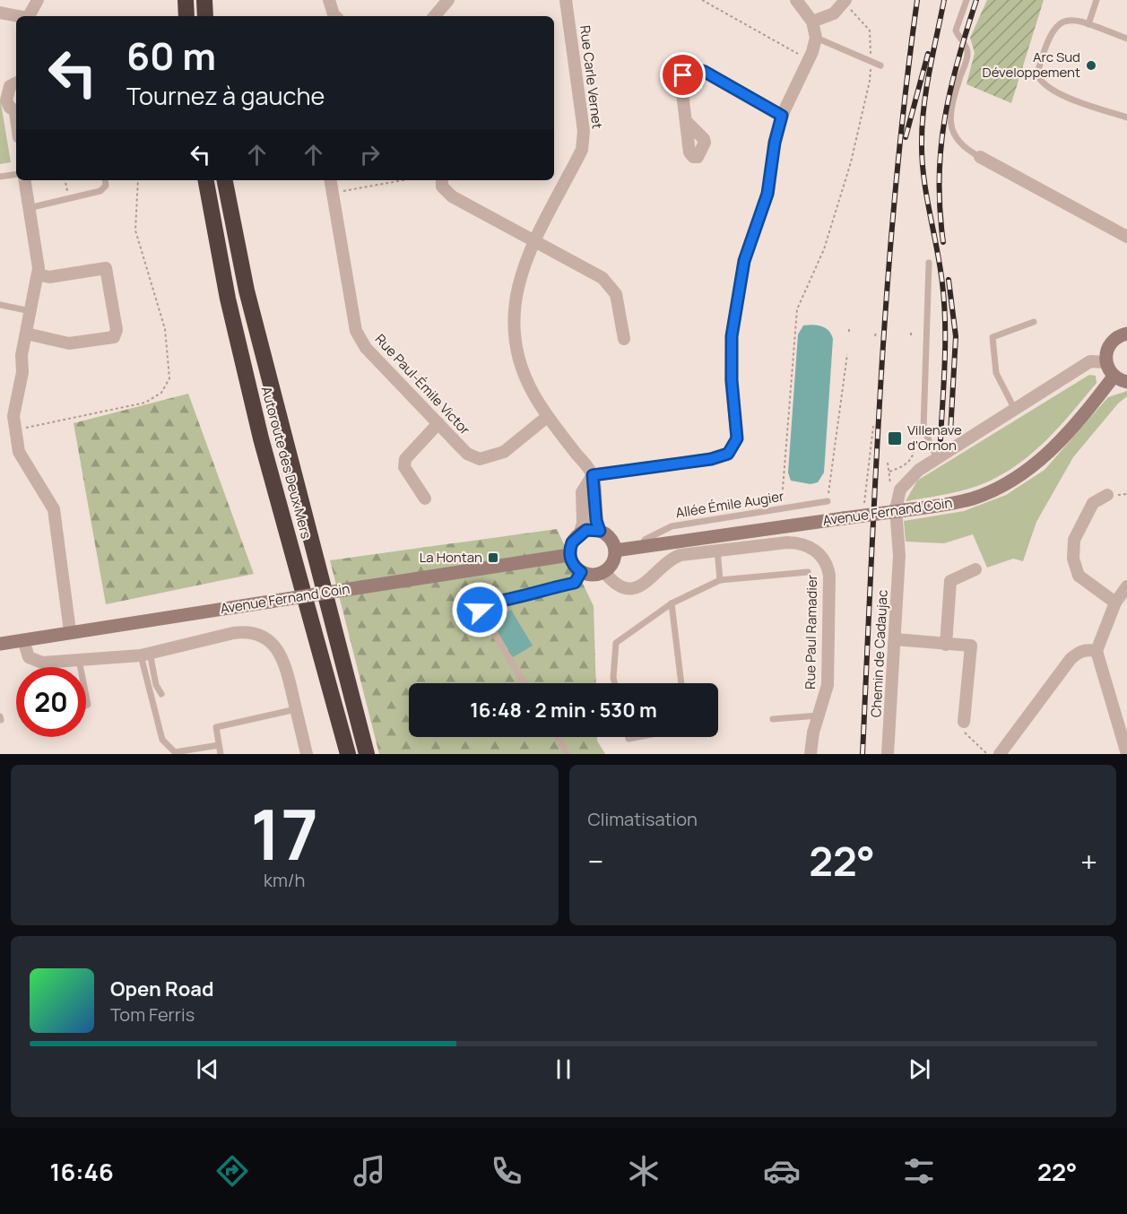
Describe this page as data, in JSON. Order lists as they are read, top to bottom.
{
  "streets": {
    "highway": ["Autoroute des Deux Mers"],
    "main road": ["Avenue Fernand Coin"],
    "street": [
      "Rue Carle Vernet",
      "Rue Paul-Émile Victor",
      "Rue Paul Ramadier",
      "Chemin de Cadaujac"
    ],
    "lane": ["Allée Émile Augier"]
  },
  "crossings": [
    ["Rue Carle Vernet", "Rue Paul-Émile Victor"],
    ["Allée Émile Augier", "Avenue Fernand Coin"],
    ["Avenue Fernand Coin", "Rue Paul Ramadier"]
  ],
  "places": {
    "other": ["Arc Sud Développement"],
    "transit": ["Villenave d'Ornon", "La Hontan"]
  },
  "page": {
    "turn": ["60 m", "Tournez à gauche"],
    "limit": "20",
    "trip": "16:48 · 2 min · 530 m",
    "tile": [
      ["17", "km/h"],
      "Climatisation"
    ],
    "heat": ["−", "22°", "+"],
    "song": ["Open Road", "Tom Ferris"],
    "tabs": ["16:46", "22°"]
  }
}
